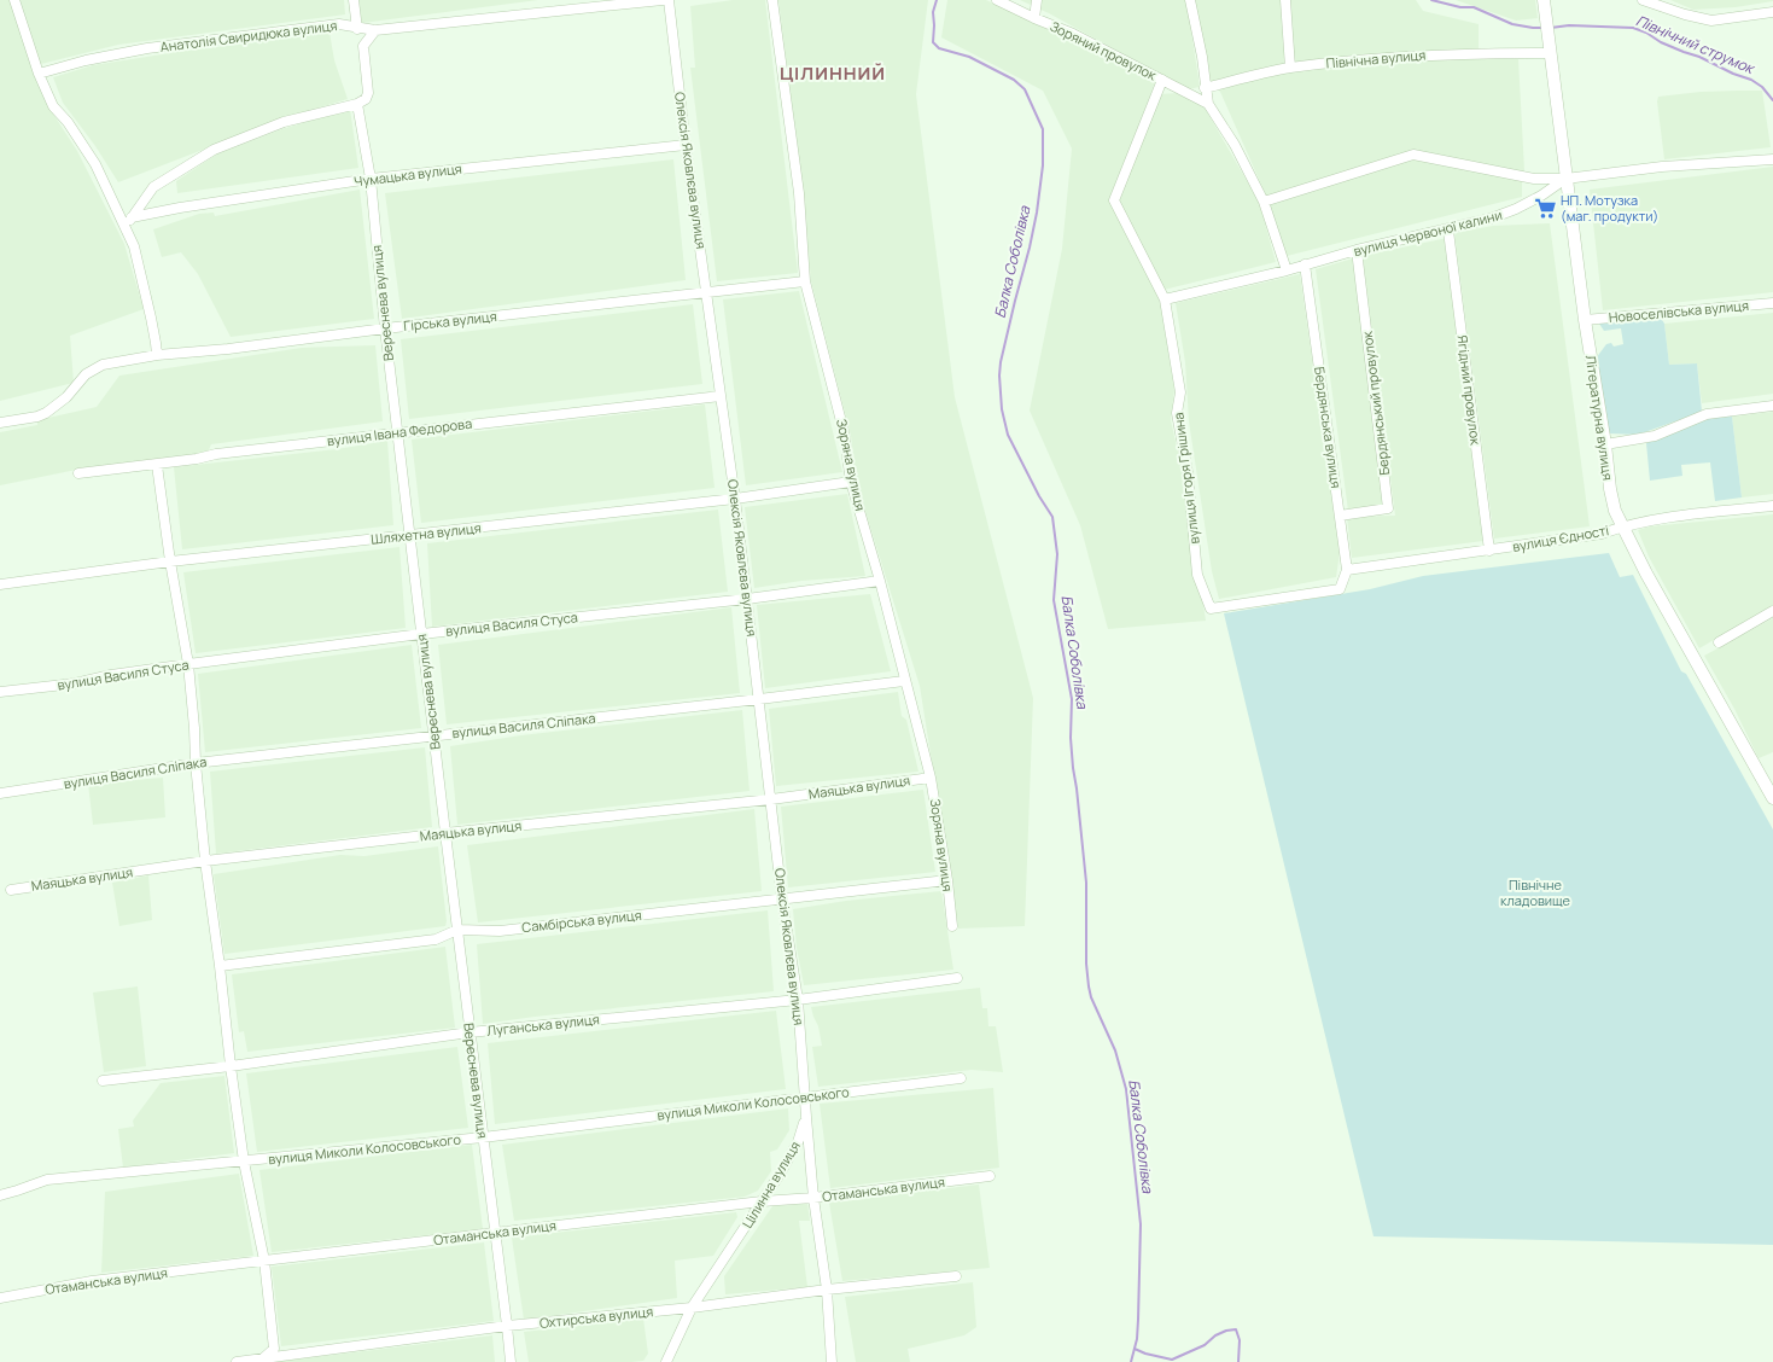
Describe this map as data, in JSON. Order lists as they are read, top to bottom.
{
  "streets": {
    "street": [
      "Анатолія Свиридюка вулиця",
      "Зоряний провулок",
      "Північна вулиця",
      "Олексія Яковлєва вулиця",
      "Чумацька вулиця",
      "вулиця Червоної калини",
      "Вереснева вулиця",
      "Новоселівська вулиця",
      "Гірська вулиця",
      "Ягідний провулок",
      "Бердянський провулок",
      "Літературна вулиця",
      "Бердянська вулиця",
      "вулиця Івана Федорова",
      "Зоряна вулиця",
      "вулиця Ігоря Грішина",
      "Шляхетна вулиця",
      "вулиця Єдності",
      "вулиця Василя Стуса",
      "вулиця Василя Сліпака",
      "Маяцька вулиця",
      "Самбірська вулиця",
      "Луганська вулиця",
      "вулиця Миколи Колосовського",
      "Цілинна вулиця",
      "Отаманська вулиця",
      "Охтирська вулиця"
    ]
  },
  "crossings": [
    ["Зоряний провулок", "вулиця Ігоря Грішина"],
    ["Північна вулиця", "Літературна вулиця"],
    ["Олексія Яковлєва вулиця", "Чумацька вулиця"],
    ["Олексія Яковлєва вулиця", "Гірська вулиця"],
    ["Олексія Яковлєва вулиця", "вулиця Івана Федорова"],
    ["Олексія Яковлєва вулиця", "Шляхетна вулиця"],
    ["Олексія Яковлєва вулиця", "вулиця Василя Стуса"],
    ["Олексія Яковлєва вулиця", "вулиця Василя Сліпака"],
    ["Олексія Яковлєва вулиця", "Маяцька вулиця"],
    ["Олексія Яковлєва вулиця", "Самбірська вулиця"],
    ["Олексія Яковлєва вулиця", "Луганська вулиця"],
    ["Олексія Яковлєва вулиця", "вулиця Миколи Колосовського"],
    ["Олексія Яковлєва вулиця", "Цілинна вулиця"],
    ["Чумацька вулиця", "Вереснева вулиця"],
    ["вулиця Червоної калини", "Ягідний провулок"],
    ["вулиця Червоної калини", "Бердянський провулок"],
    ["вулиця Червоної калини", "Літературна вулиця"],
    ["вулиця Червоної калини", "Бердянська вулиця"],
    ["вулиця Червоної калини", "вулиця Ігоря Грішина"],
    ["Вереснева вулиця", "Гірська вулиця"],
    ["Вереснева вулиця", "вулиця Івана Федорова"],
    ["Вереснева вулиця", "Шляхетна вулиця"],
    ["Вереснева вулиця", "вулиця Василя Стуса"],
    ["Вереснева вулиця", "вулиця Василя Сліпака"],
    ["Вереснева вулиця", "Маяцька вулиця"],
    ["Вереснева вулиця", "Самбірська вулиця"],
    ["Вереснева вулиця", "Луганська вулиця"],
    ["Вереснева вулиця", "вулиця Миколи Колосовського"],
    ["Вереснева вулиця", "Отаманська вулиця"],
    ["Вереснева вулиця", "Охтирська вулиця"],
    ["Новоселівська вулиця", "Літературна вулиця"],
    ["Гірська вулиця", "Зоряна вулиця"],
    ["Ягідний провулок", "вулиця Єдності"],
    ["Бердянський провулок", "Бердянська вулиця"],
    ["Літературна вулиця", "вулиця Єдності"],
    ["Бердянська вулиця", "вулиця Ігоря Грішина"],
    ["Бердянська вулиця", "вулиця Єдності"],
    ["Зоряна вулиця", "Шляхетна вулиця"],
    ["Зоряна вулиця", "вулиця Василя Стуса"],
    ["Зоряна вулиця", "вулиця Василя Сліпака"],
    ["Зоряна вулиця", "Маяцька вулиця"],
    ["Зоряна вулиця", "Самбірська вулиця"],
    ["Цілинна вулиця", "Отаманська вулиця"],
    ["Цілинна вулиця", "Охтирська вулиця"]
  ],
  "districts": ["ЦІЛИННИЙ"],
  "water": ["Північний струмок", "Балка Соболівка"],
  "parks": ["Північне кладовище"],
  "places": {
    "supermarket": ["НП. Мотузка (маг. продукти)"]
  }
}
